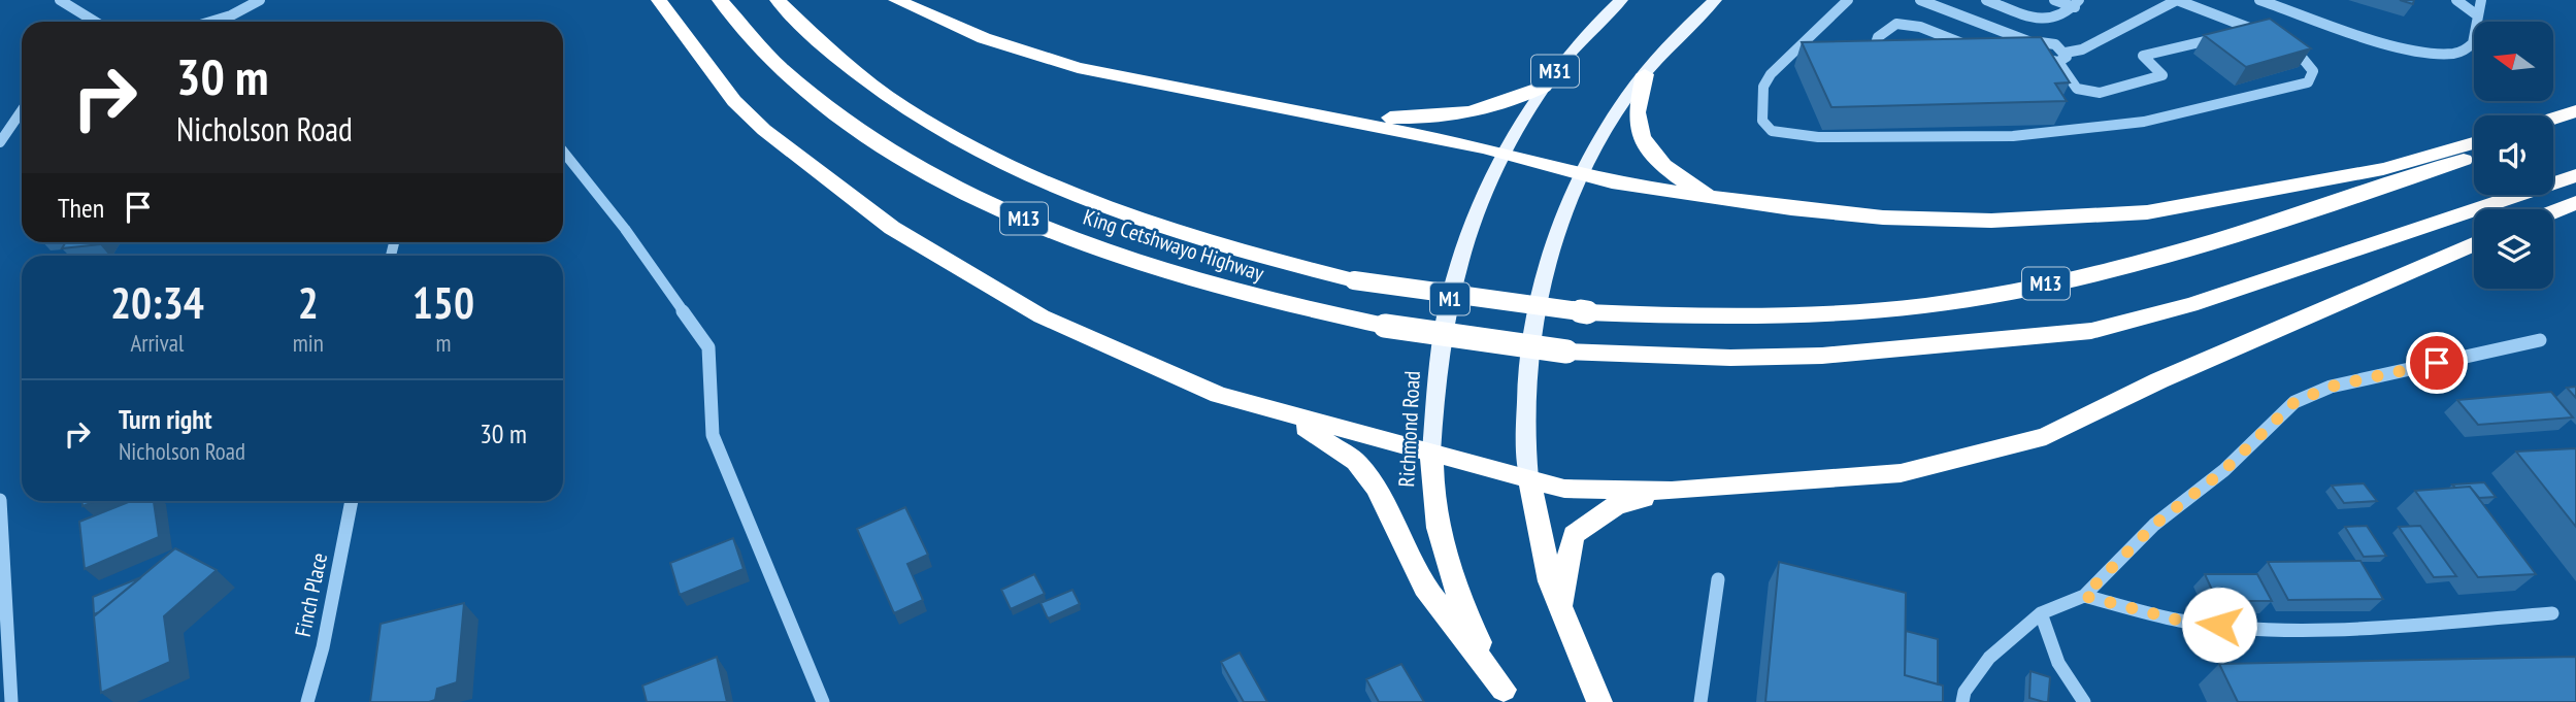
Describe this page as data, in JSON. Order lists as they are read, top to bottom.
{
  "streets": {
    "highway": [
      "M13",
      "King Cetshwayo Highway",
      "M1",
      "Richmond Road"
    ],
    "main road": ["M31"],
    "street": ["Finch Place"]
  },
  "crossings": [
    ["M31", "Richmond Road"]
  ],
  "north": "left",
  "page": {
    "turn": ["30 m", "Nicholson Road"],
    "then": "Then",
    "eta": [
      "20:34",
      "Arrival",
      "2",
      "min",
      "150",
      "m"
    ],
    "list": [
      {
        "name": "Turn right",
        "note": "Nicholson Road",
        "value": "30 m"
      }
    ]
  }
}
